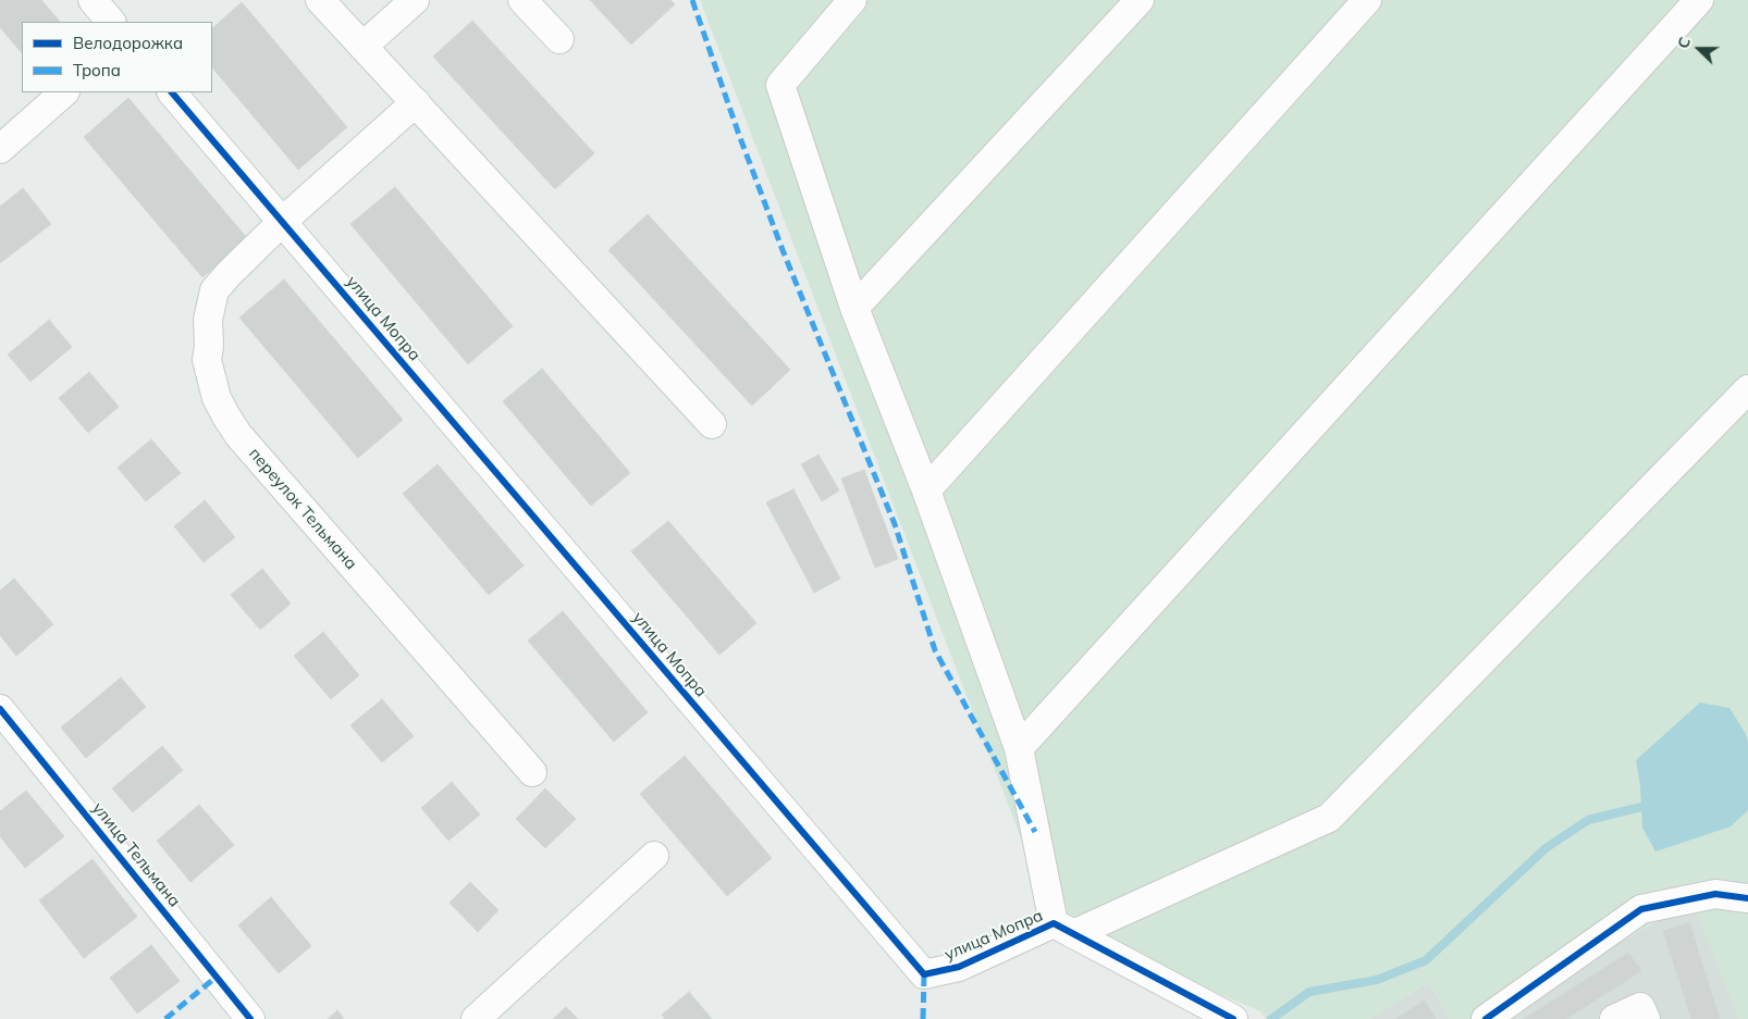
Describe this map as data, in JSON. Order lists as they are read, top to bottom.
{
  "streets": {
    "street": ["улица Мопра", "переулок Тельмана", "улица Тельмана"]
  },
  "crossings": [
    ["улица Мопра", "переулок Тельмана"]
  ],
  "legend": ["Велодорожка", "Тропа"],
  "north": "left"
}
